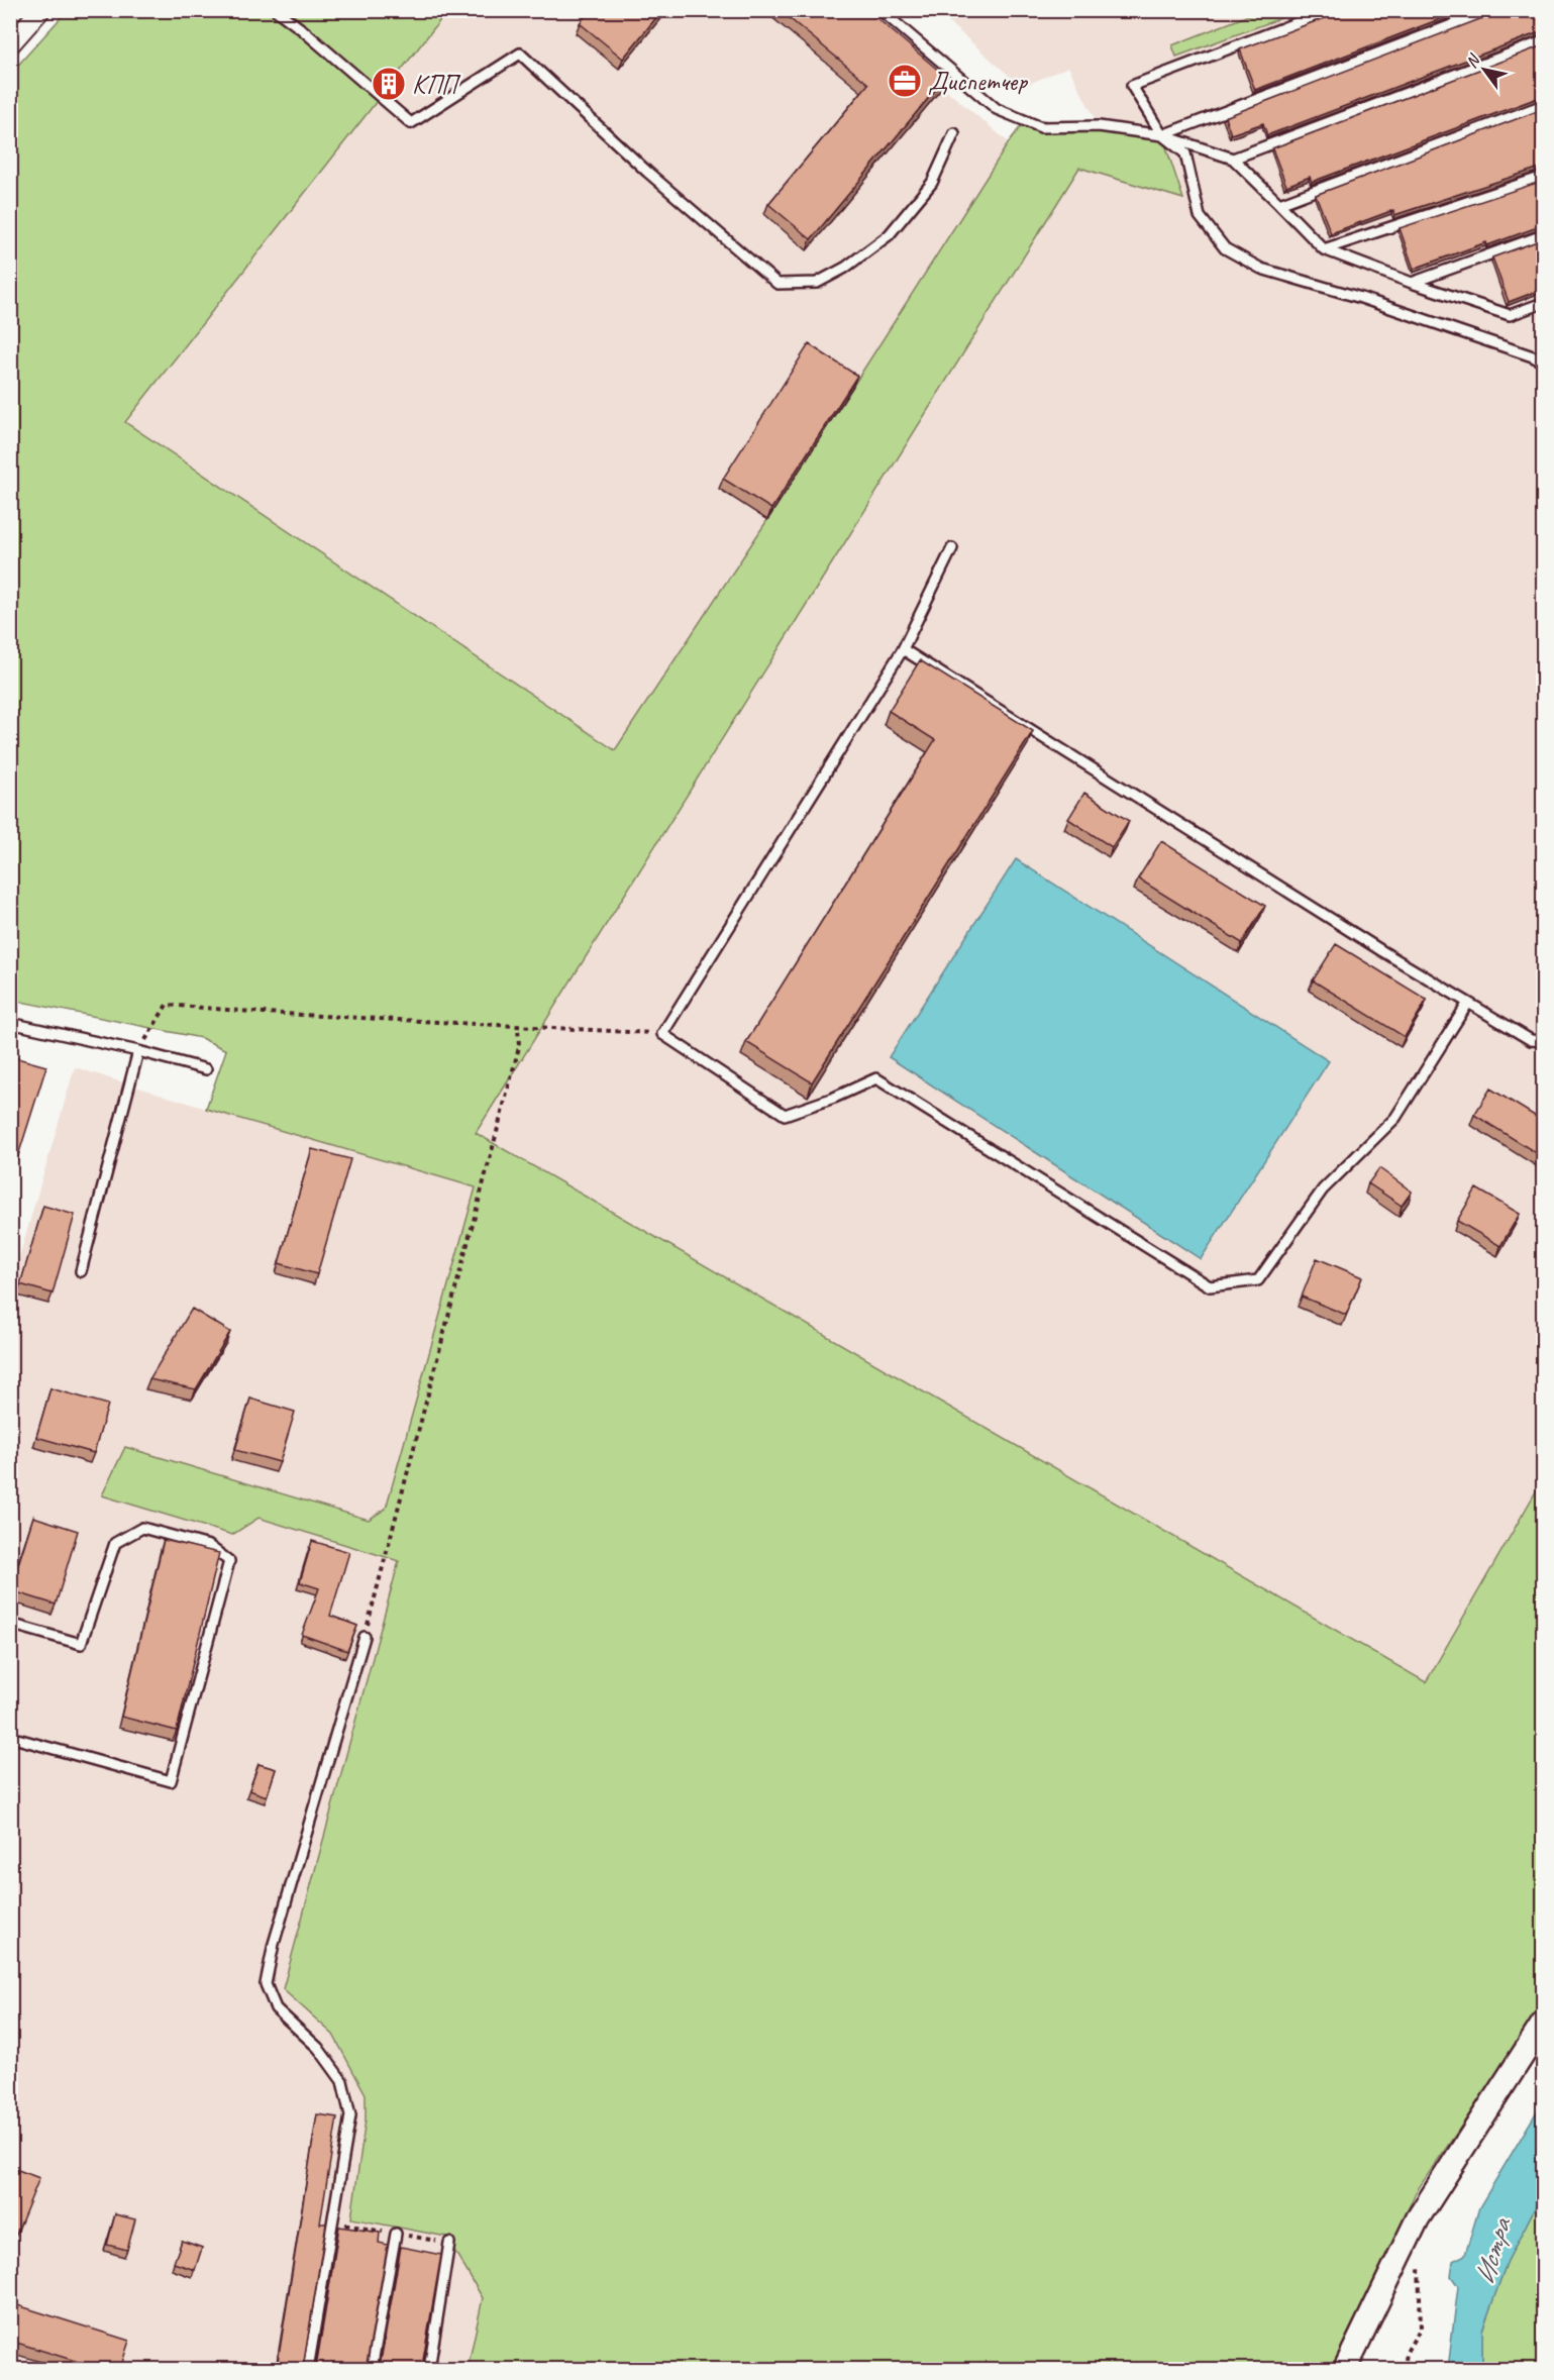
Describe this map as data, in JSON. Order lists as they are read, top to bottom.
{
  "water": ["Истра"],
  "places": {
    "office": ["Диспетчер"],
    "building": ["КПП"]
  },
  "north": "top left"
}
